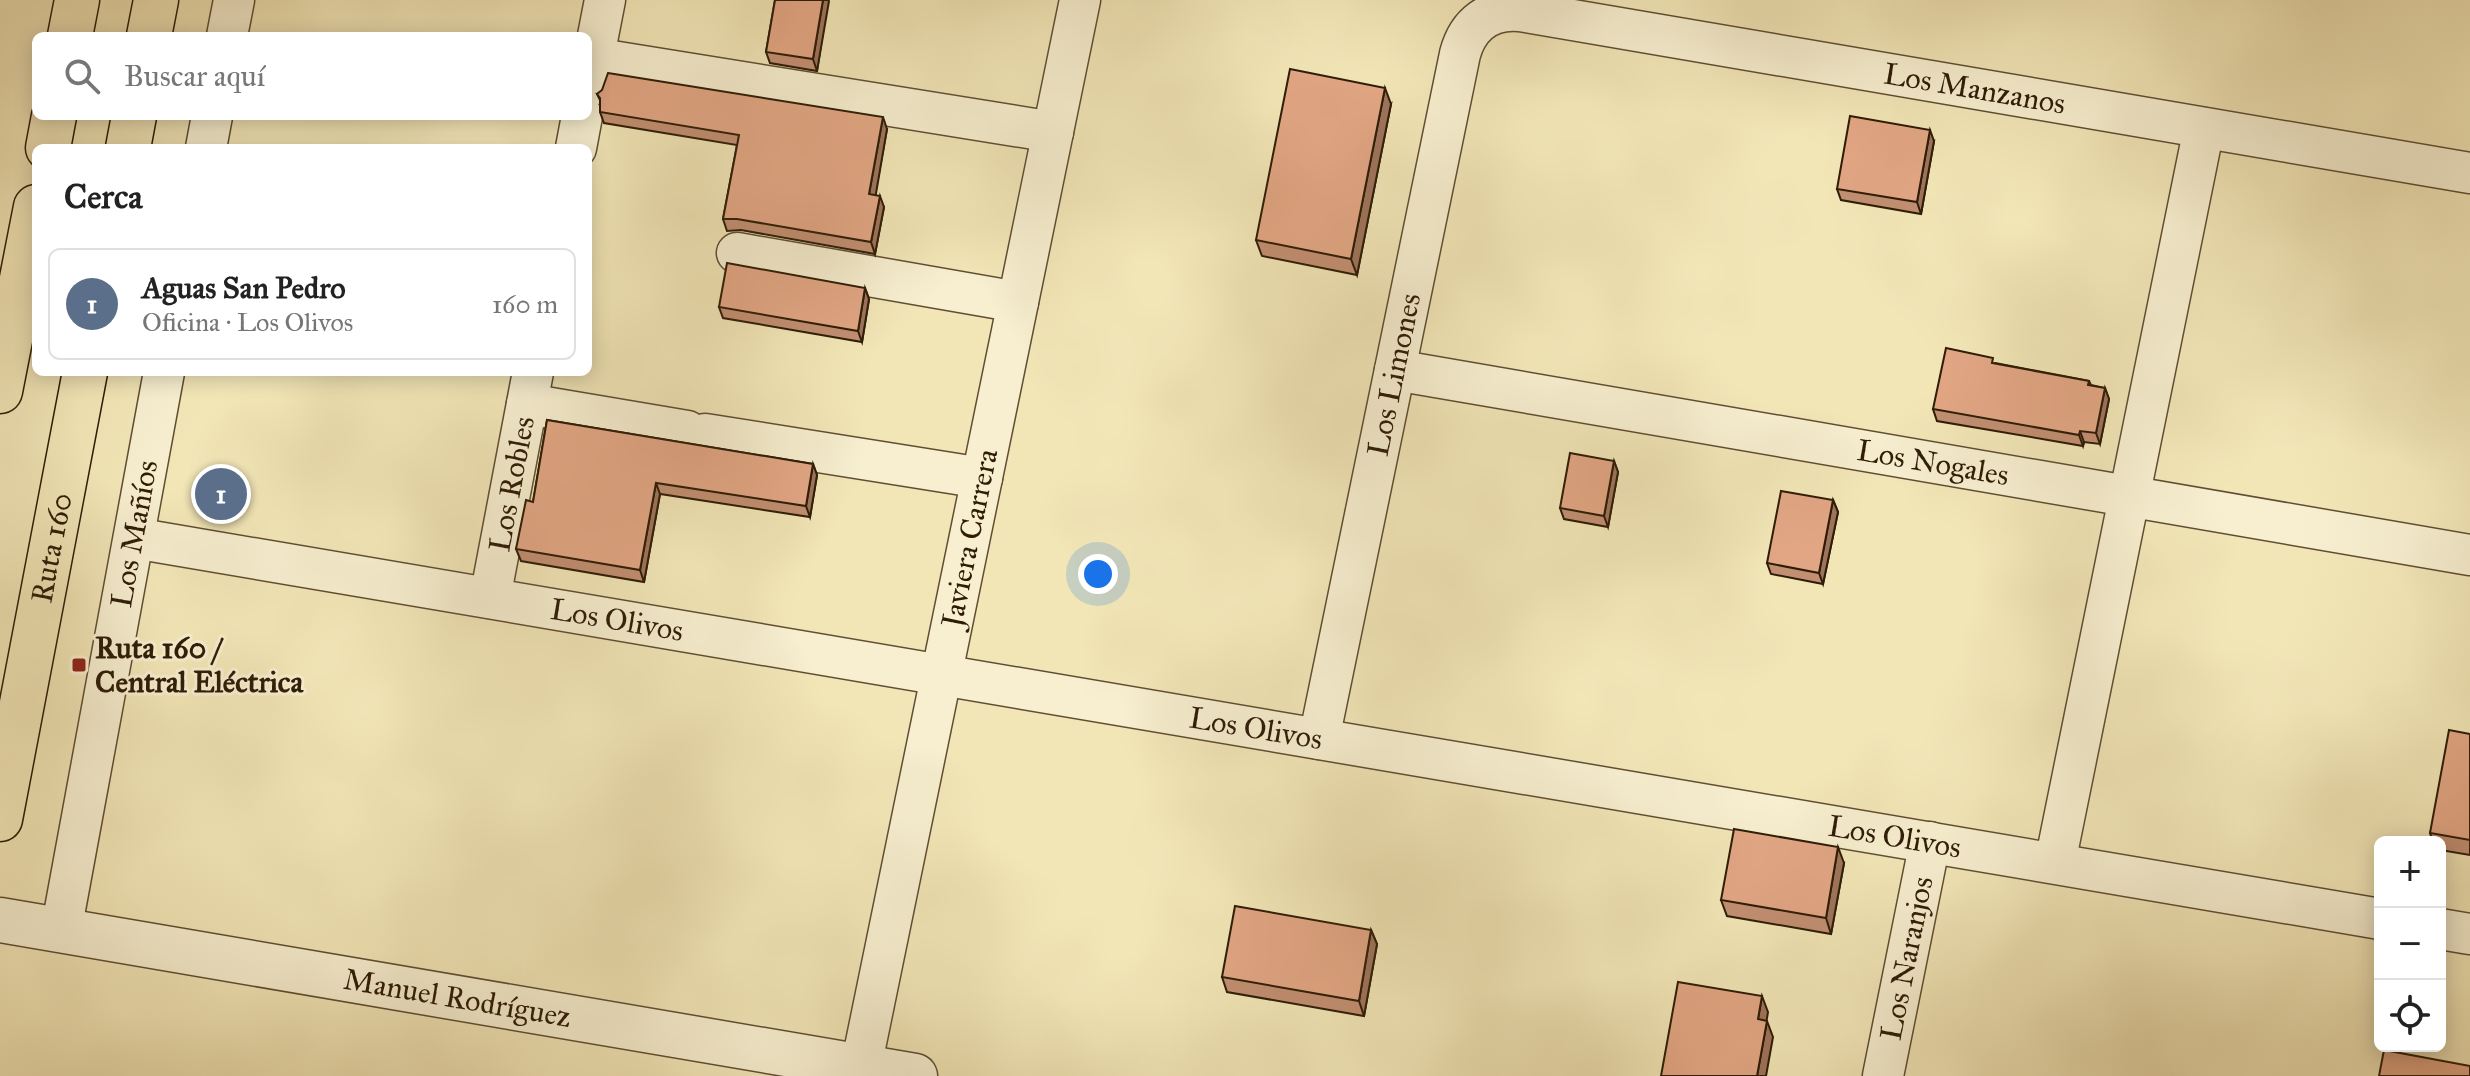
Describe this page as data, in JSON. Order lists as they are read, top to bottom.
{
  "streets": {
    "highway": ["Ruta 160"],
    "street": [
      "Los Manzanos",
      "Los Limones",
      "Los Nogales",
      "Los Robles",
      "Los Mañíos",
      "Javiera Carrera",
      "Los Olivos",
      "Los Naranjos",
      "Manuel Rodríguez"
    ]
  },
  "crossings": [
    ["Los Manzanos", "Los Limones"],
    ["Los Limones", "Los Nogales"],
    ["Los Limones", "Los Olivos"],
    ["Los Robles", "Los Olivos"],
    ["Los Mañíos", "Los Olivos"],
    ["Los Mañíos", "Manuel Rodríguez"],
    ["Javiera Carrera", "Los Olivos"],
    ["Javiera Carrera", "Manuel Rodríguez"],
    ["Los Olivos", "Los Naranjos"]
  ],
  "places": {
    "transit": ["Ruta 160 / Central Eléctrica"]
  },
  "page": {
    "search": "Buscar aquí",
    "heading": "Cerca",
    "list": [
      {
        "mark": "1",
        "name": "Aguas San Pedro",
        "note": "Oficina · Los Olivos",
        "value": "160 m"
      }
    ],
    "pins": "1",
    "map_buttons": ["+", "−"]
  }
}
